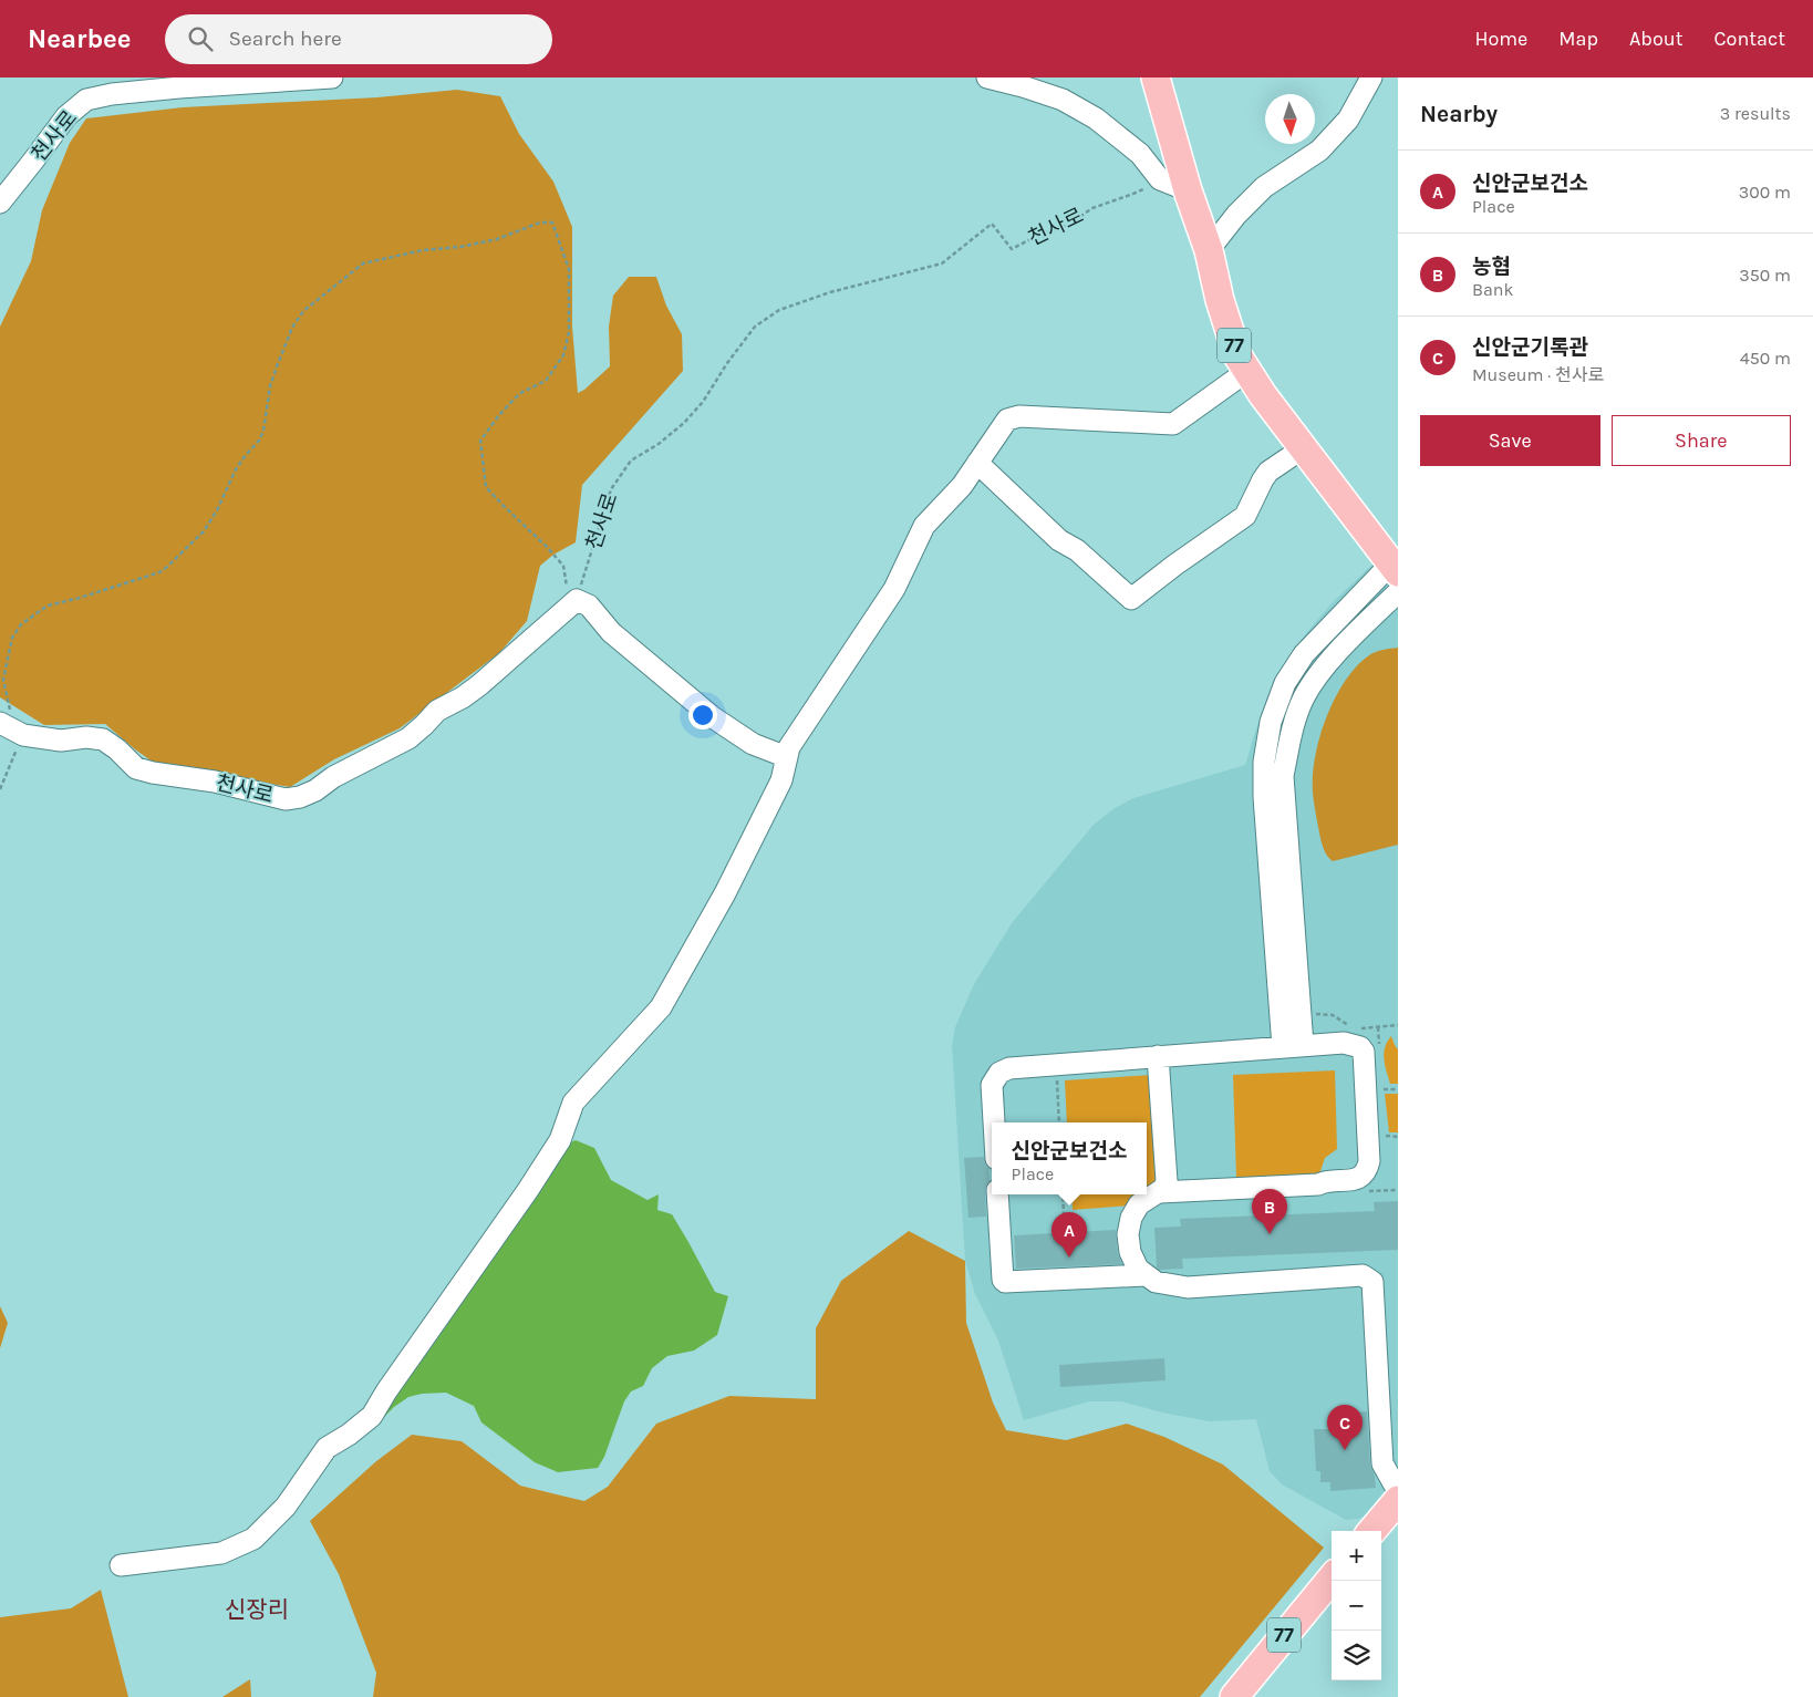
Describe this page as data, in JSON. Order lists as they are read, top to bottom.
{
  "streets": {
    "main road": ["77"],
    "street": ["천사로"]
  },
  "districts": ["신장리"],
  "north": "bottom",
  "page": {
    "header": "Nearbee",
    "search": "Search here",
    "nav": [
      "Home",
      "Map",
      "About",
      "Contact"
    ],
    "heading": ["Nearby", "3 results"],
    "list": [
      {
        "mark": "A",
        "name": "신안군보건소",
        "note": "Place",
        "value": "300 m"
      },
      {
        "mark": "B",
        "name": "농협",
        "note": "Bank",
        "value": "350 m"
      },
      {
        "mark": "C",
        "name": "신안군기록관",
        "note": "Museum · 천사로",
        "value": "450 m"
      }
    ],
    "buttons": ["Save", "Share"],
    "popup": ["신안군보건소", "Place"],
    "pins": ["B", "A", "C"],
    "map_buttons": ["+", "−"]
  }
}
